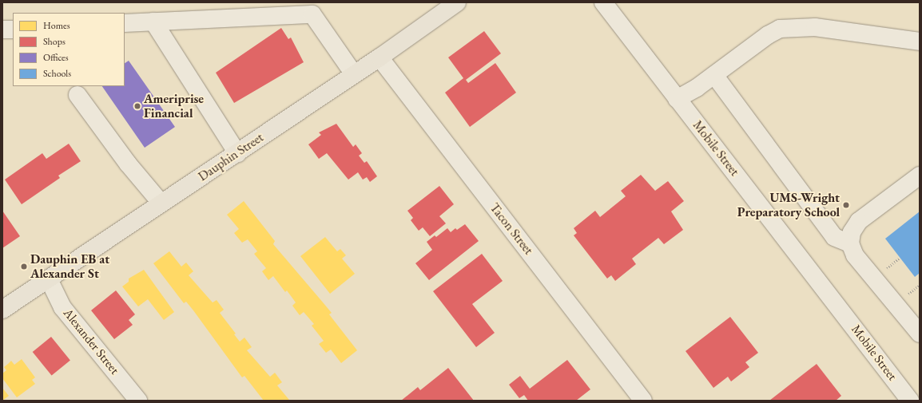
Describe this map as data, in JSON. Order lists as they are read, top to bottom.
{
  "streets": {
    "main road": ["Dauphin Street"],
    "street": ["Mobile Street", "Tacon Street", "Alexander Street"]
  },
  "crossings": [
    ["Dauphin Street", "Tacon Street"],
    ["Dauphin Street", "Alexander Street"]
  ],
  "places": ["Ameriprise Financial", "UMS-Wright Preparatory School", "Dauphin EB at Alexander St"],
  "legend": [
    "Homes",
    "Shops",
    "Offices",
    "Schools"
  ]
}
